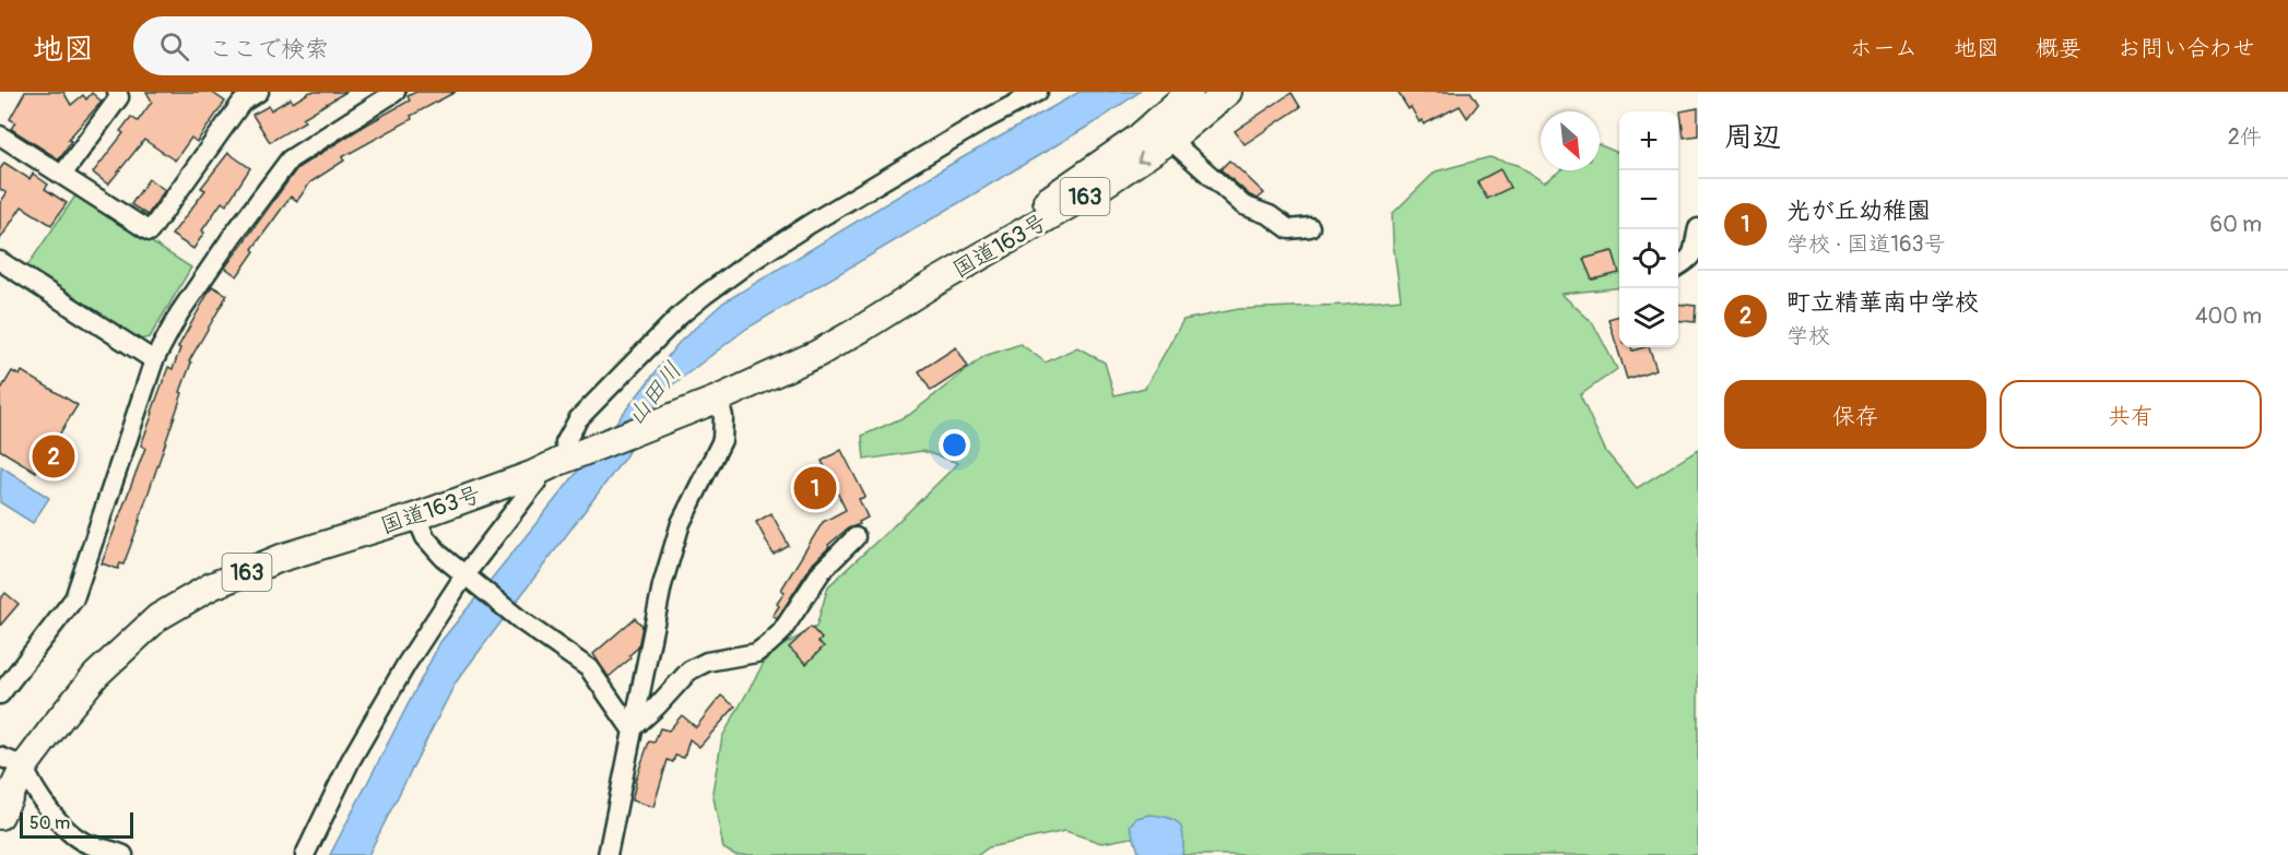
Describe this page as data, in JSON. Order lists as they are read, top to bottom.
{
  "streets": {
    "highway": ["163", "国道163号"]
  },
  "water": ["山田川"],
  "scale_bar": "50 m",
  "north": "bottom right",
  "page": {
    "header": "地図",
    "search": "ここで検索",
    "nav": [
      "ホーム",
      "地図",
      "概要",
      "お問い合わせ"
    ],
    "heading": ["周辺", "2件"],
    "map_buttons": ["+", "−"],
    "list": [
      {
        "mark": "1",
        "name": "光が丘幼稚園",
        "note": "学校 · 国道163号",
        "value": "60 m"
      },
      {
        "mark": "2",
        "name": "町立精華南中学校",
        "note": "学校",
        "value": "400 m"
      }
    ],
    "buttons": ["保存", "共有"],
    "pins": ["2", "1"],
    "scale": "50 m"
  }
}
